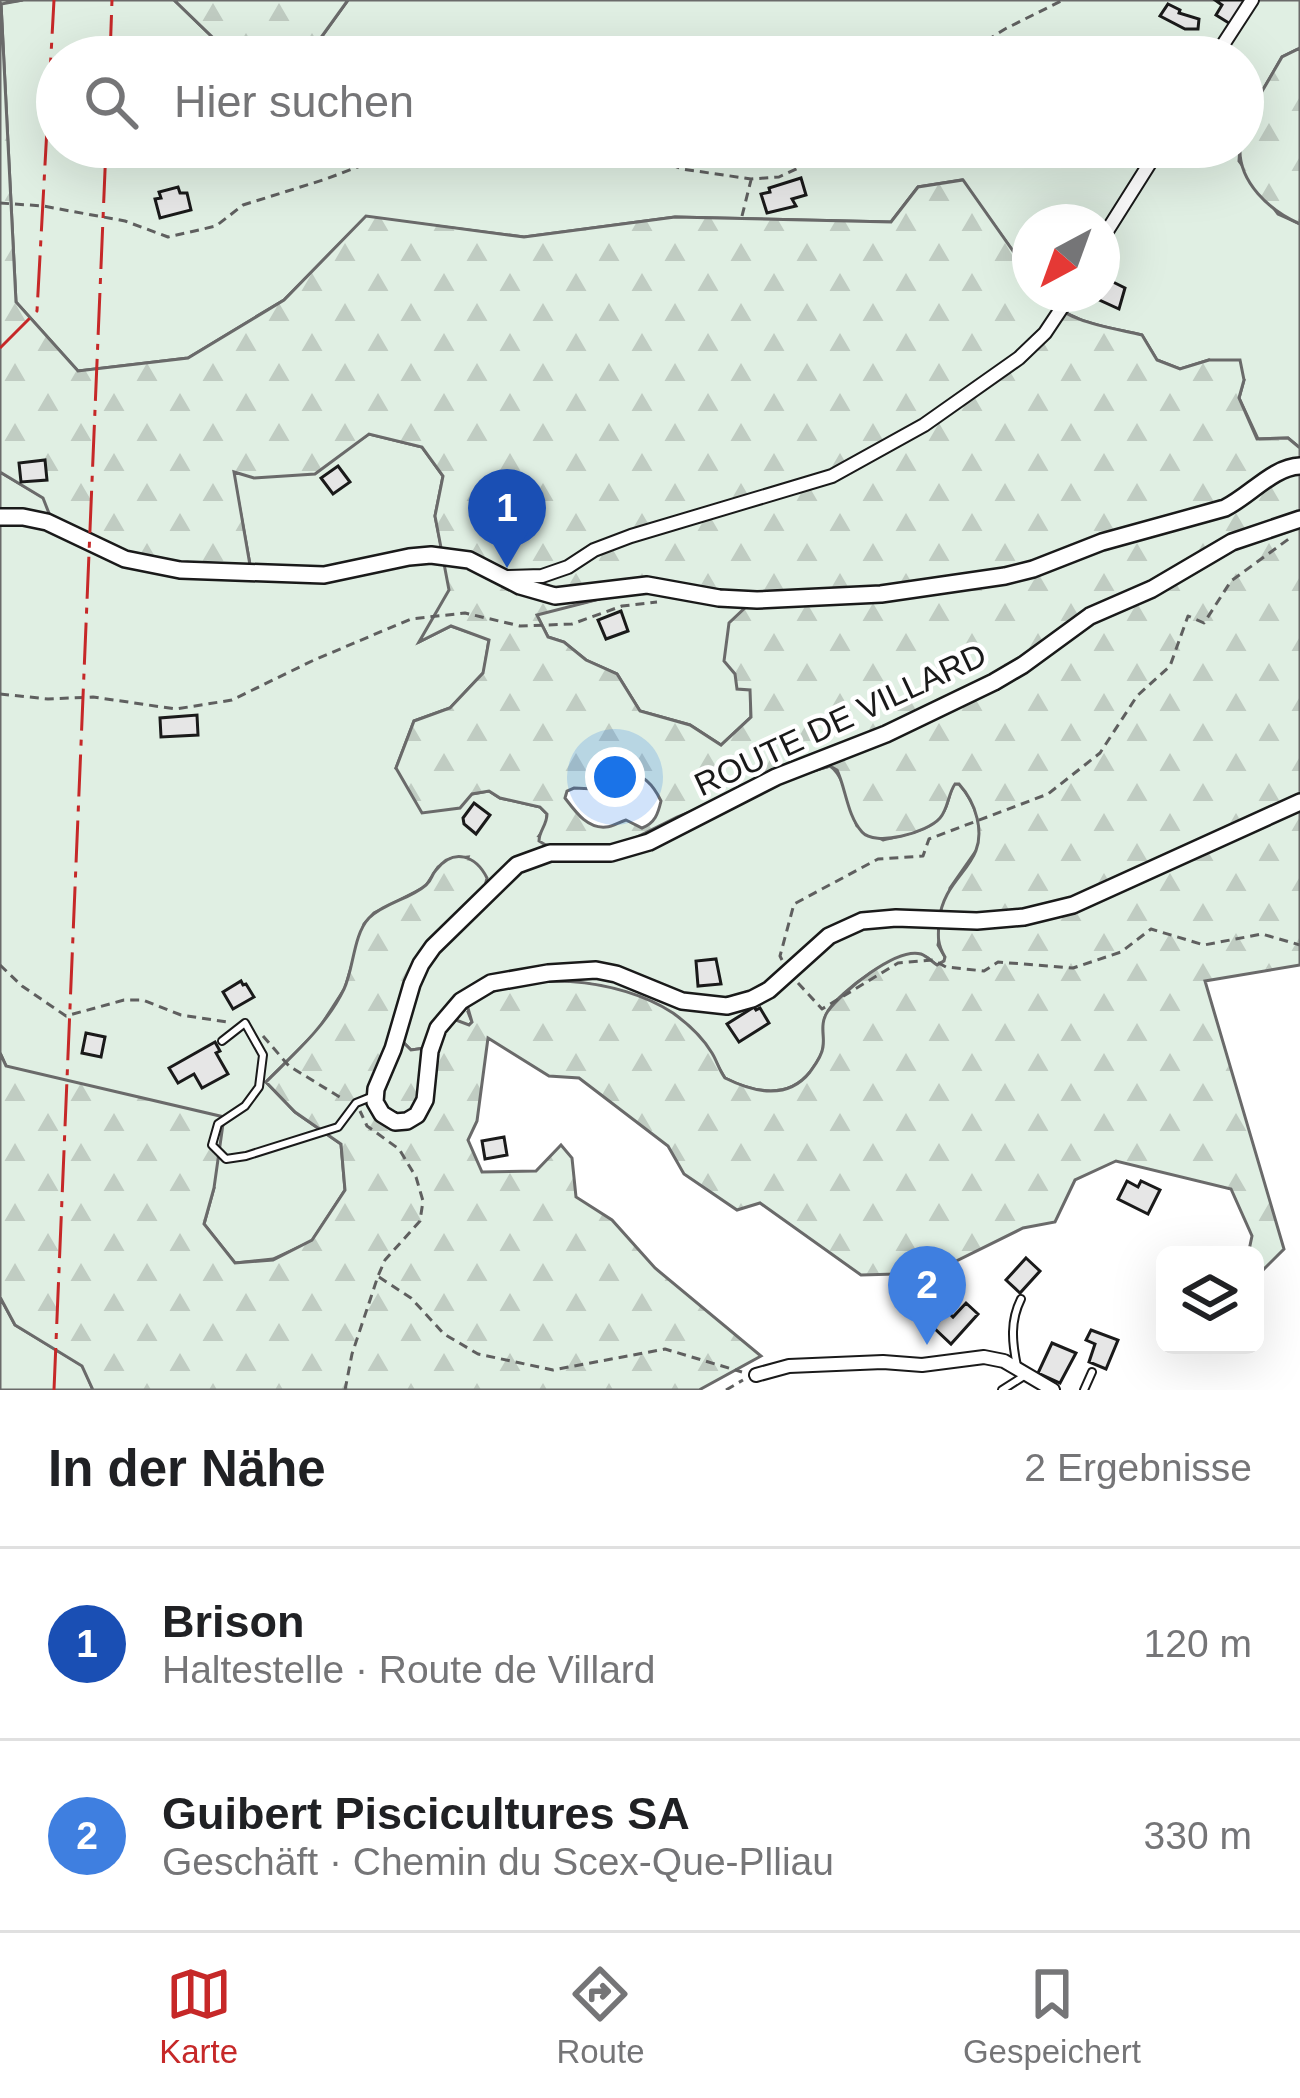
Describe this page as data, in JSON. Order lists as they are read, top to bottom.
{
  "streets": {
    "street": ["ROUTE DE VILLARD"]
  },
  "north": "bottom left",
  "page": {
    "search": "Hier suchen",
    "pins": ["1", "2"],
    "heading": ["In der Nähe", "2 Ergebnisse"],
    "list": [
      {
        "mark": "1",
        "name": "Brison",
        "note": "Haltestelle · Route de Villard",
        "value": "120 m"
      },
      {
        "mark": "2",
        "name": "Guibert Piscicultures SA",
        "note": "Geschäft · Chemin du Scex-Que-Plliau",
        "value": "330 m"
      }
    ],
    "nav": ["Karte", "Route", "Gespeichert"]
  }
}
